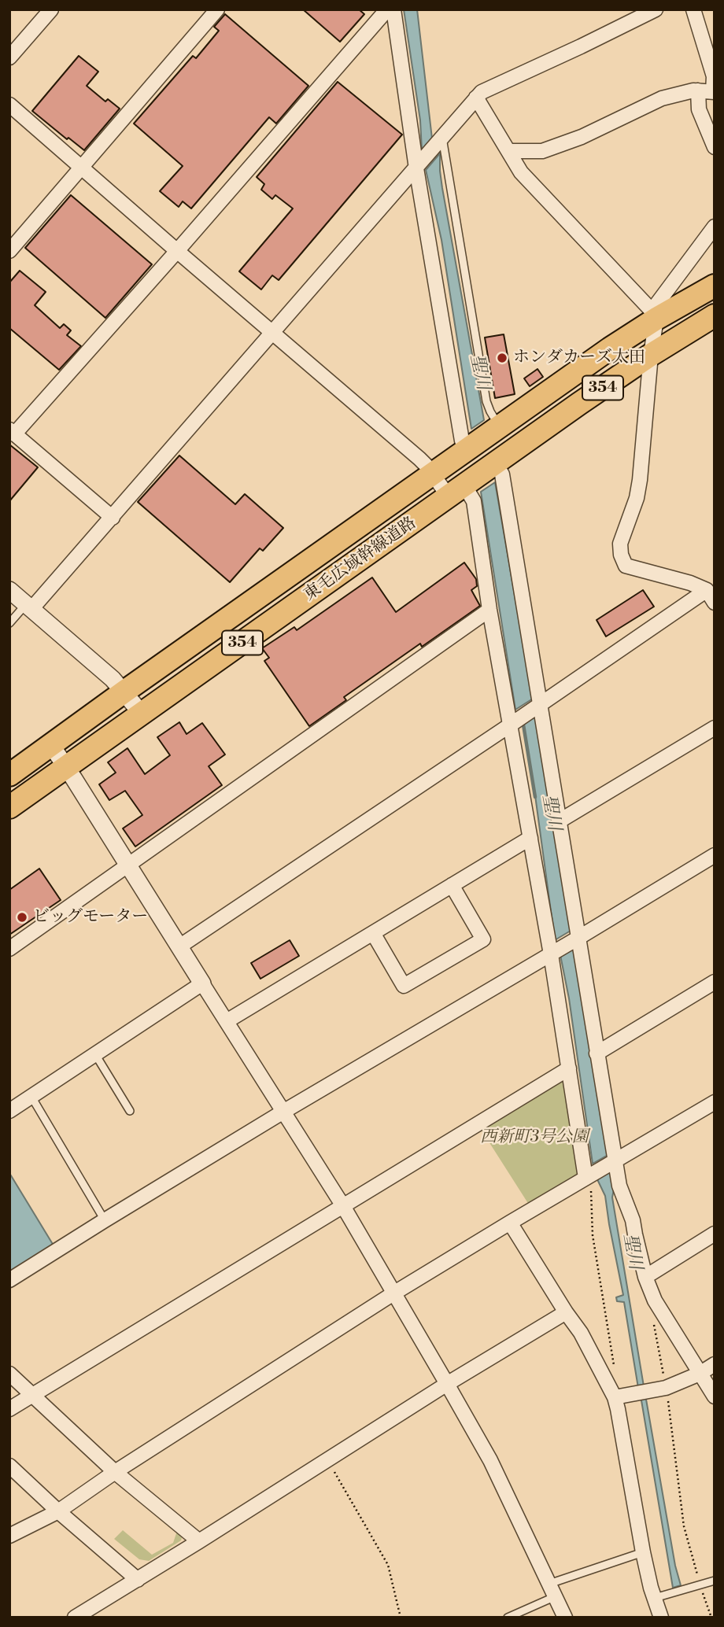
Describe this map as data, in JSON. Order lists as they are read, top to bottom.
{
  "streets": {
    "highway": ["354", "東毛広域幹線道路"]
  },
  "water": ["聖川"],
  "parks": ["西新町3号公園"],
  "places": ["ホンダカーズ太田", "ビッグモーター"]
}
